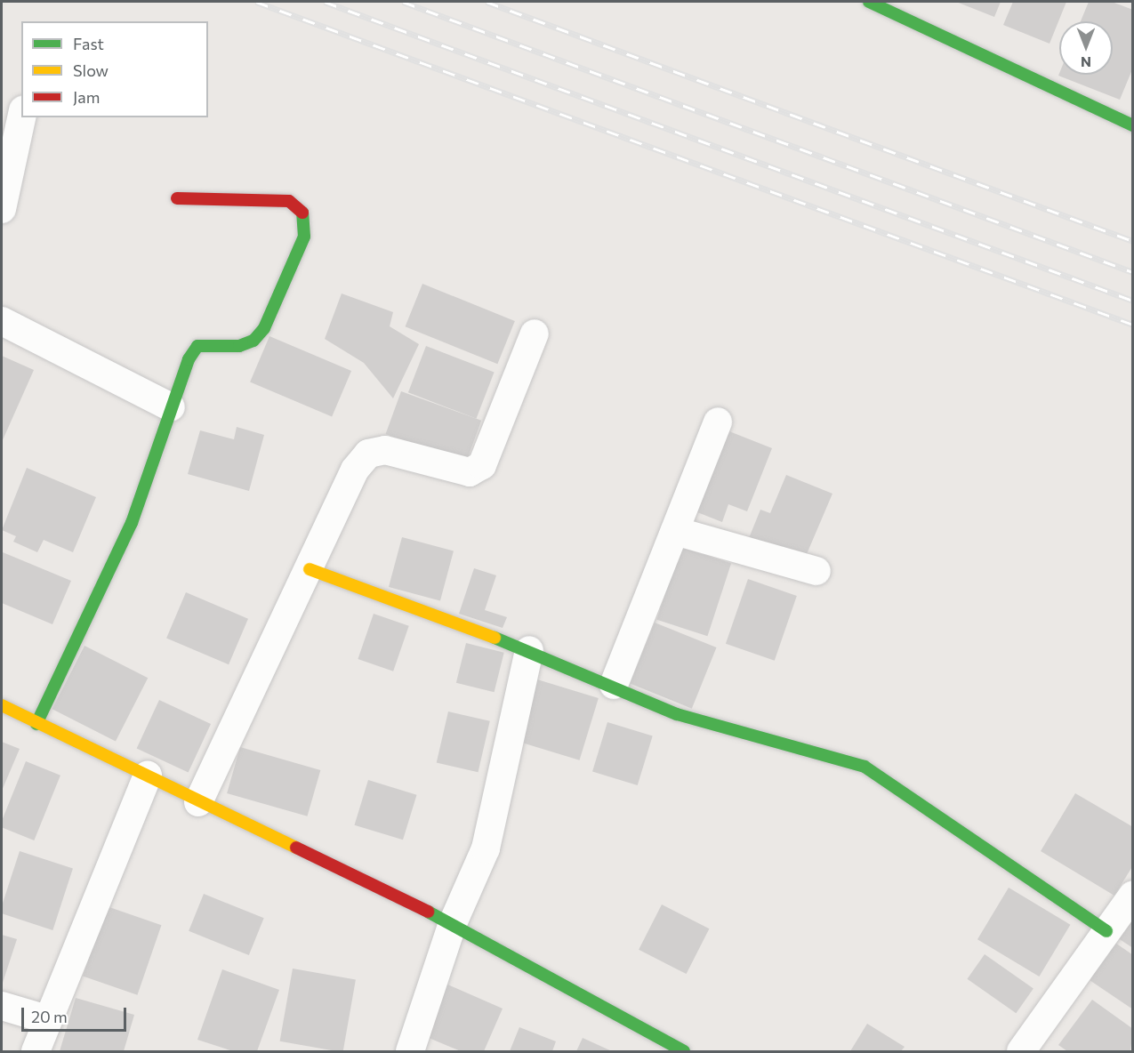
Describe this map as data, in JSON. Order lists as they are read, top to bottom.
{
  "legend": ["Fast", "Slow", "Jam"],
  "scale_bar": "20 m",
  "north": "bottom"
}
